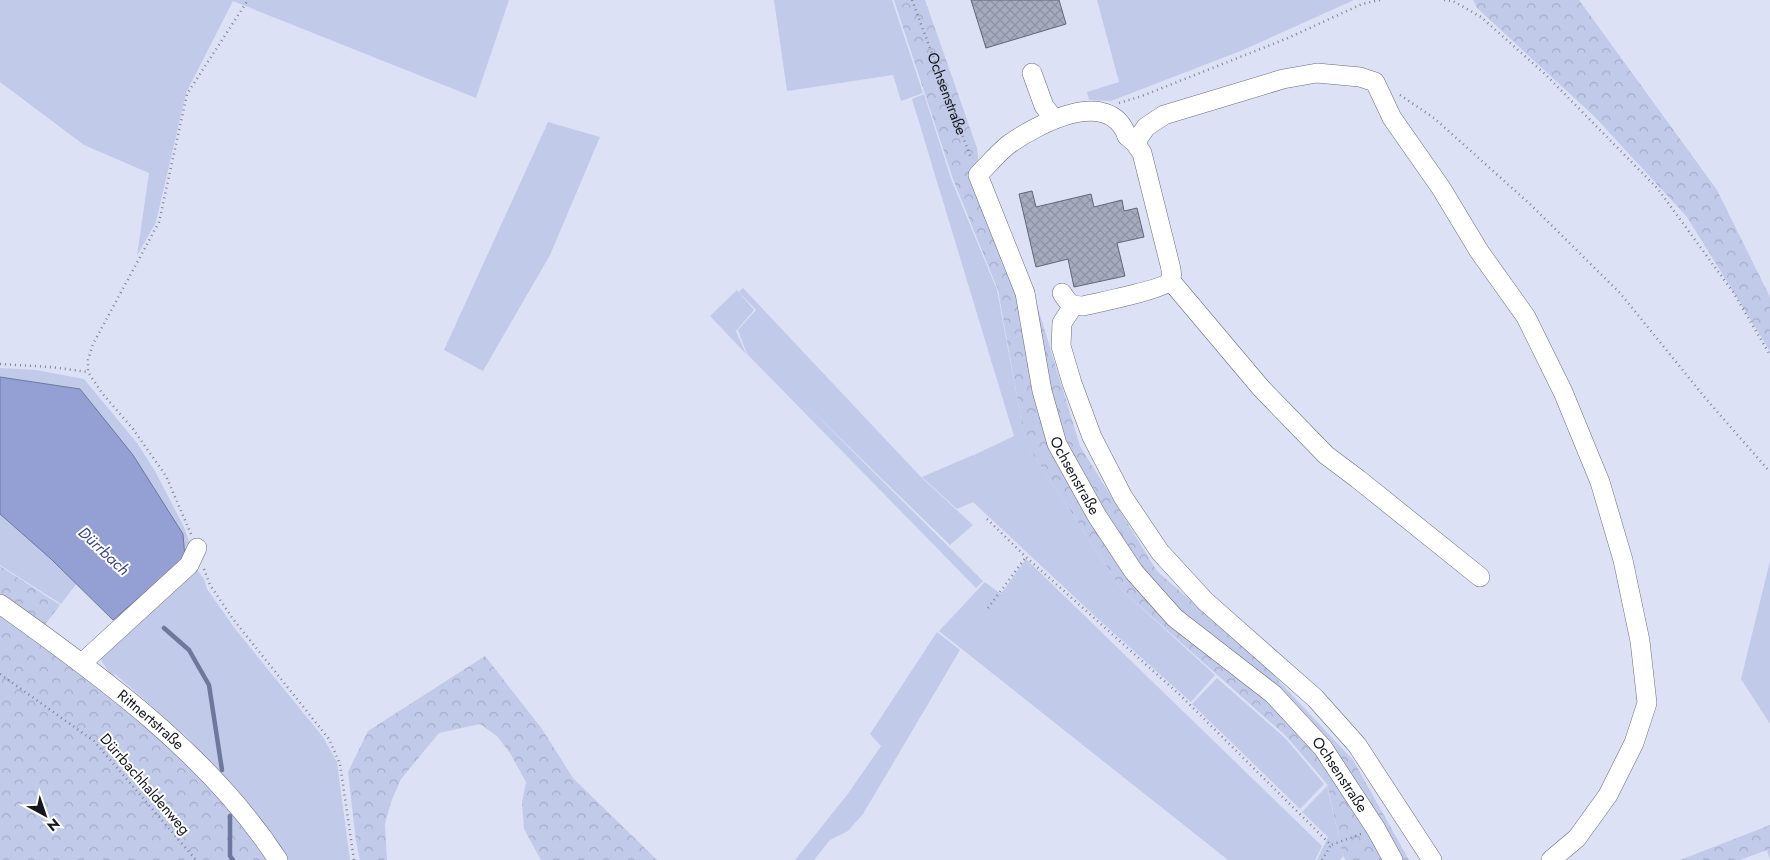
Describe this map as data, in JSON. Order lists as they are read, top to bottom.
{
  "streets": {
    "street": ["Ochsenstraße", "Rittnertstraße"],
    "path": ["Dürrbachhaldenweg"]
  },
  "water": ["Dürrbach"],
  "north": "bottom right"
}
